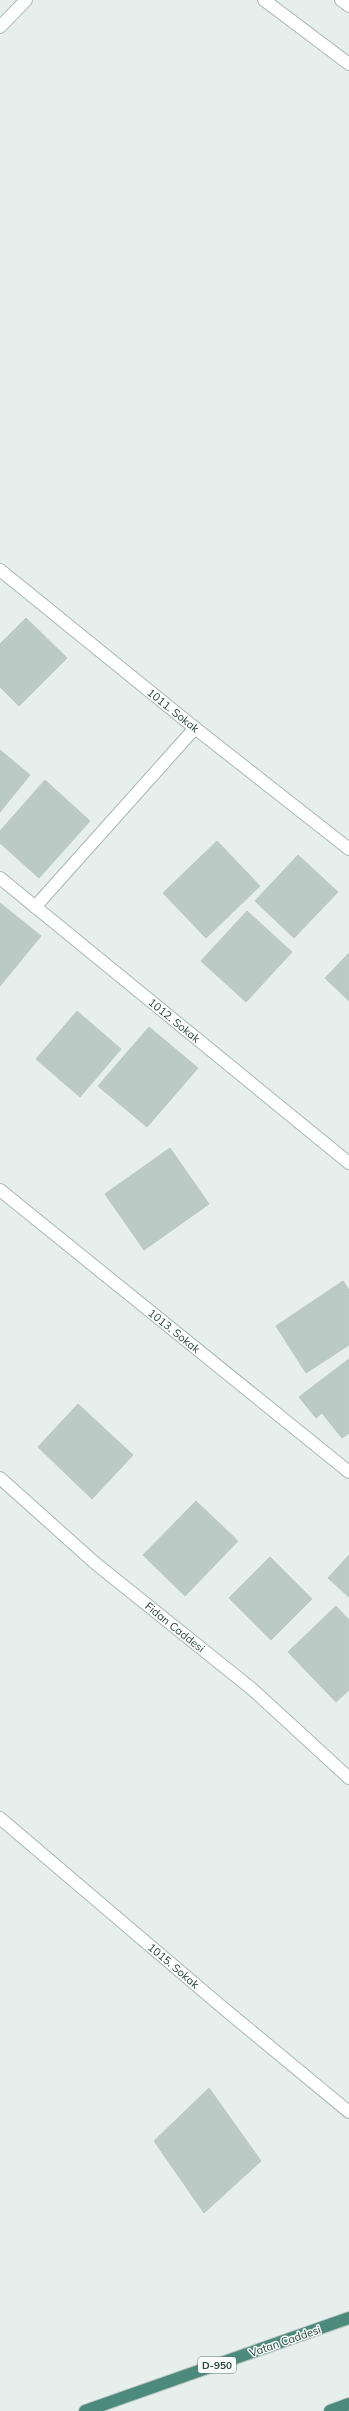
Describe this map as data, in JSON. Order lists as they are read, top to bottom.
{
  "streets": {
    "highway": ["Vatan Caddesi", "D-950"],
    "street": [
      "1011. Sokak",
      "1012. Sokak",
      "1013. Sokak",
      "Fidan Caddesi",
      "1015. Sokak"
    ]
  }
}
